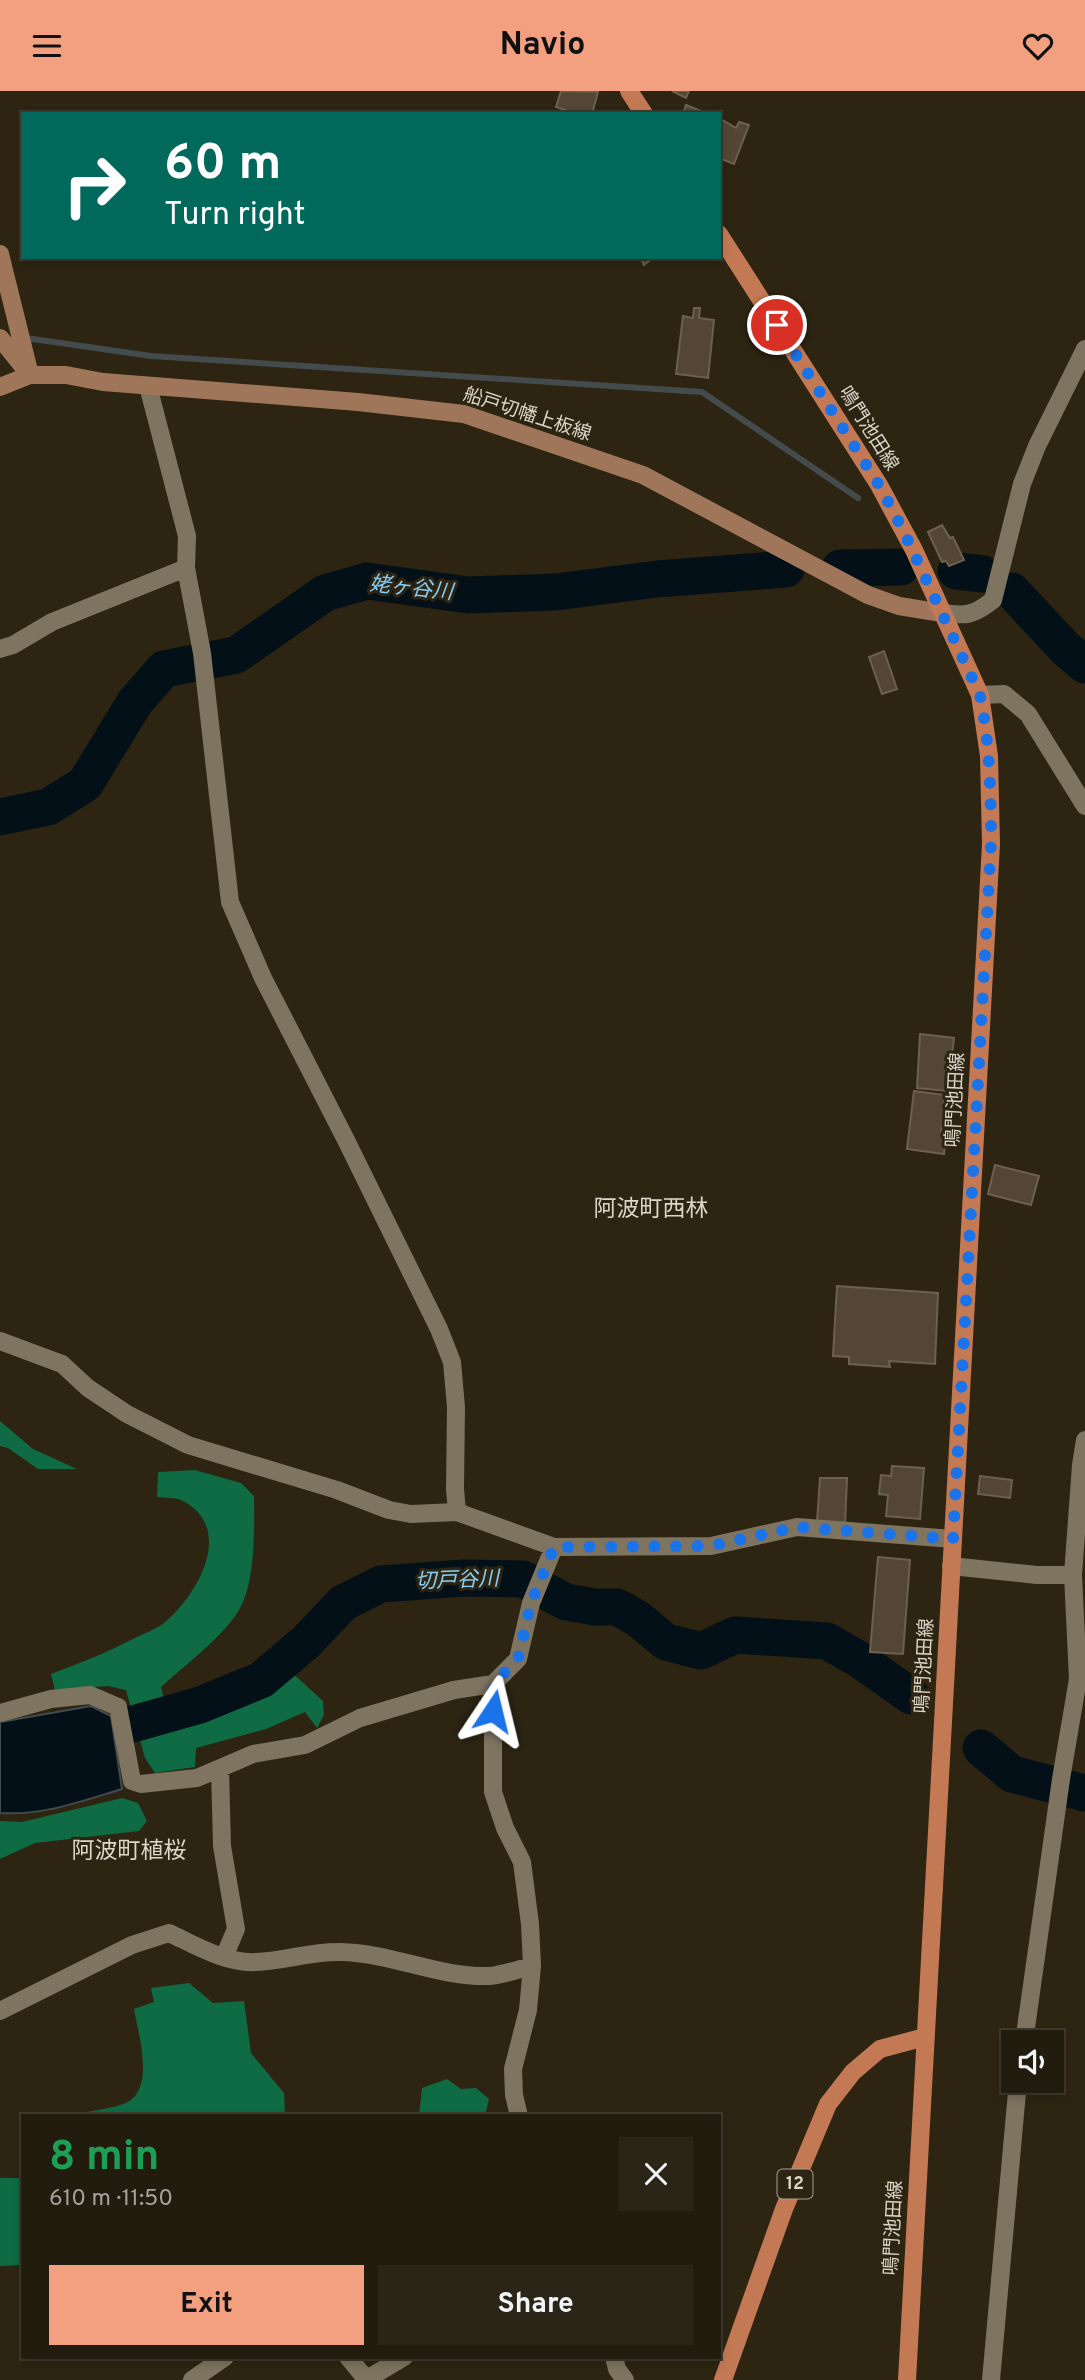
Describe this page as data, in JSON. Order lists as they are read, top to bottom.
{
  "streets": {
    "main road": ["船戸切幡上板線", "鳴門池田線", "12"]
  },
  "crossings": [
    ["船戸切幡上板線", "鳴門池田線"],
    ["鳴門池田線", "12"]
  ],
  "districts": ["阿波町西林", "阿波町植桜"],
  "water": ["姥ヶ谷川", "切戸谷川"],
  "page": {
    "header": "Navio",
    "turn": ["60 m", "Turn right"],
    "heading": ["8 min", "610 m · 11:50"],
    "buttons": ["Exit", "Share"]
  }
}
